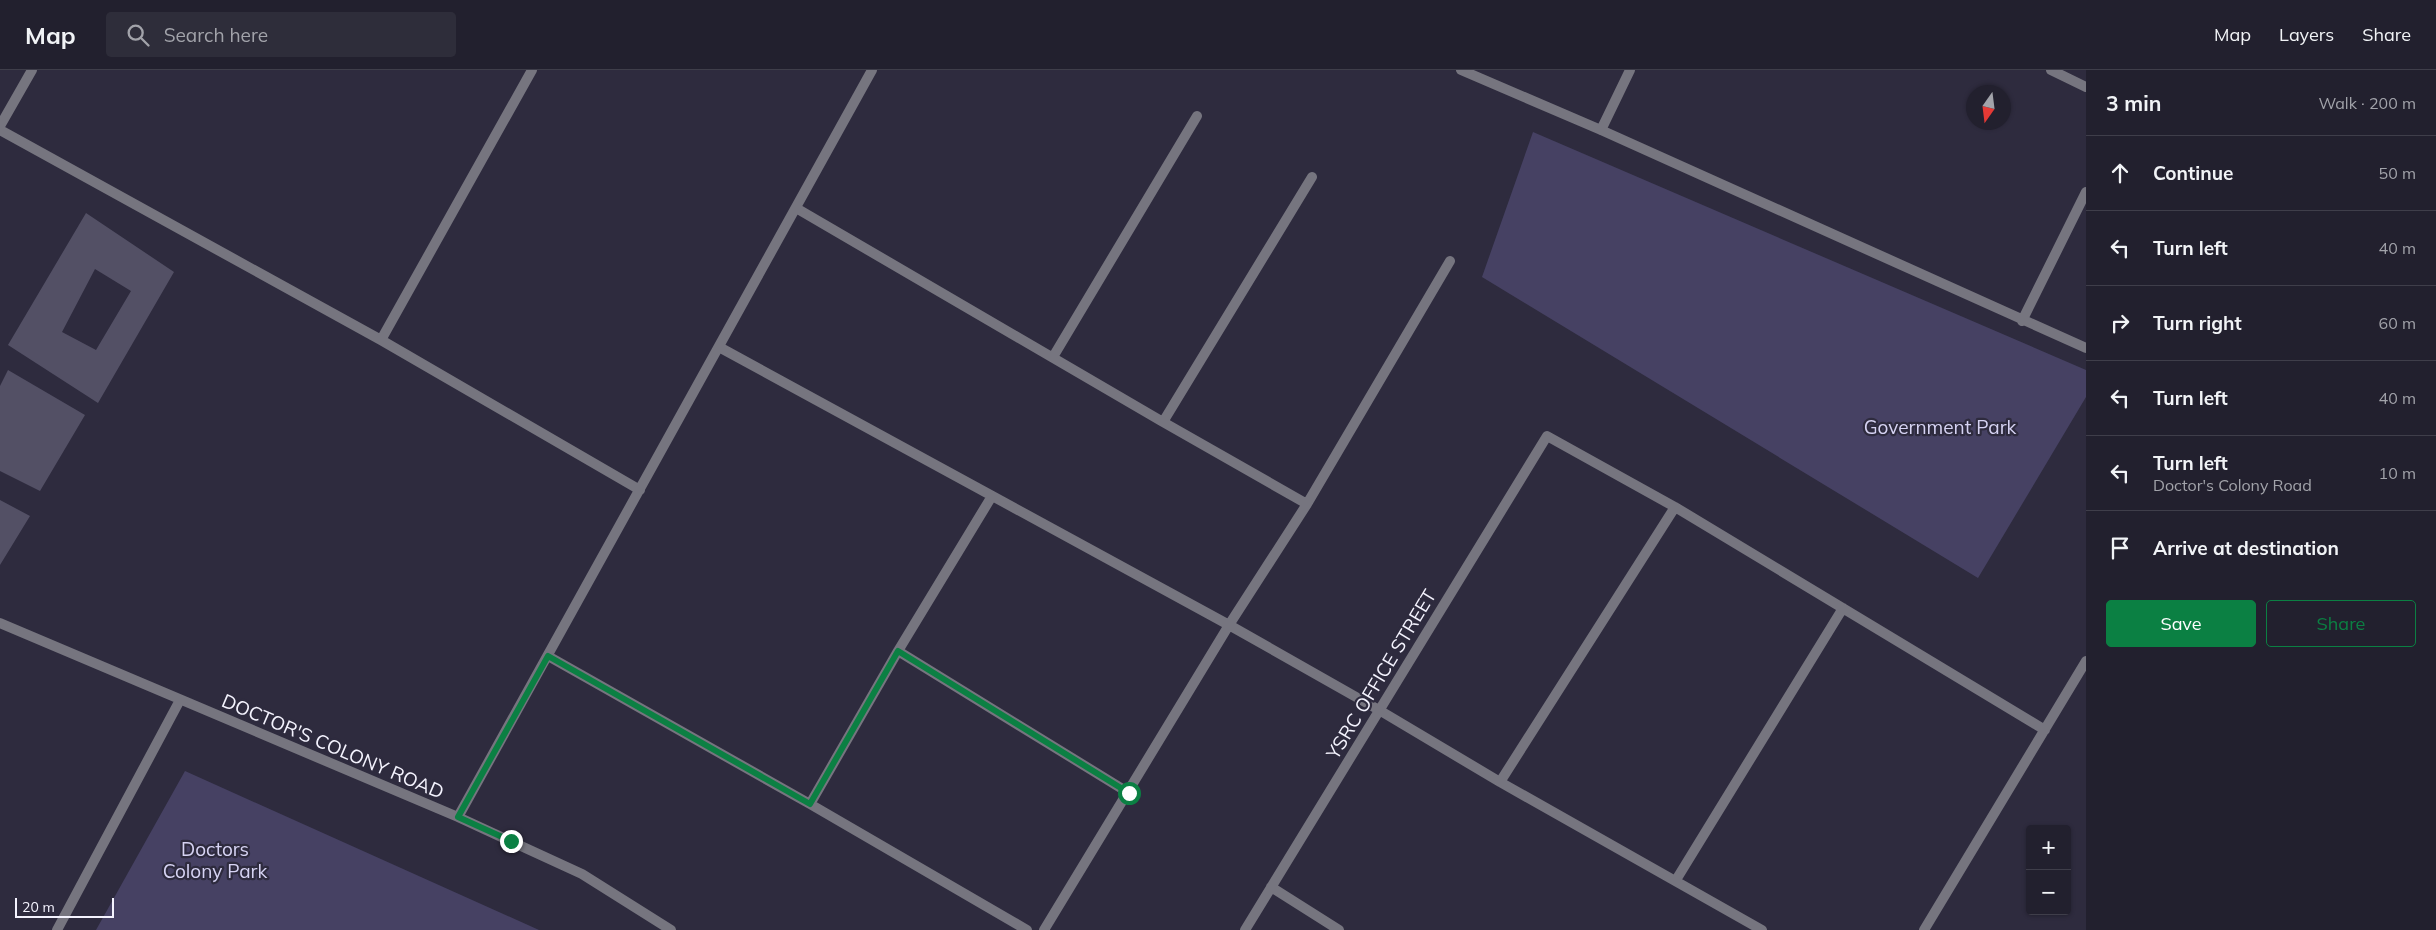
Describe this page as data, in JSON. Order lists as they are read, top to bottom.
{
  "streets": {
    "street": ["YSRC OFFICE STREET", "DOCTOR'S COLONY ROAD"]
  },
  "parks": ["Government Park", "Doctors Colony Park"],
  "scale_bar": "20 m",
  "north": "bottom",
  "page": {
    "header": "Map",
    "search": "Search here",
    "nav": ["Map", "Layers", "Share"],
    "heading": ["3 min", "Walk · 200 m"],
    "list": [
      ["Continue", "50 m"],
      ["Turn left", "40 m"],
      ["Turn right", "60 m"],
      ["Turn left", "40 m"],
      ["Turn left", "Doctor's Colony Road", "10 m"],
      "Arrive at destination"
    ],
    "buttons": ["Save", "Share"],
    "map_buttons": ["+", "−"],
    "scale": "20 m"
  }
}
